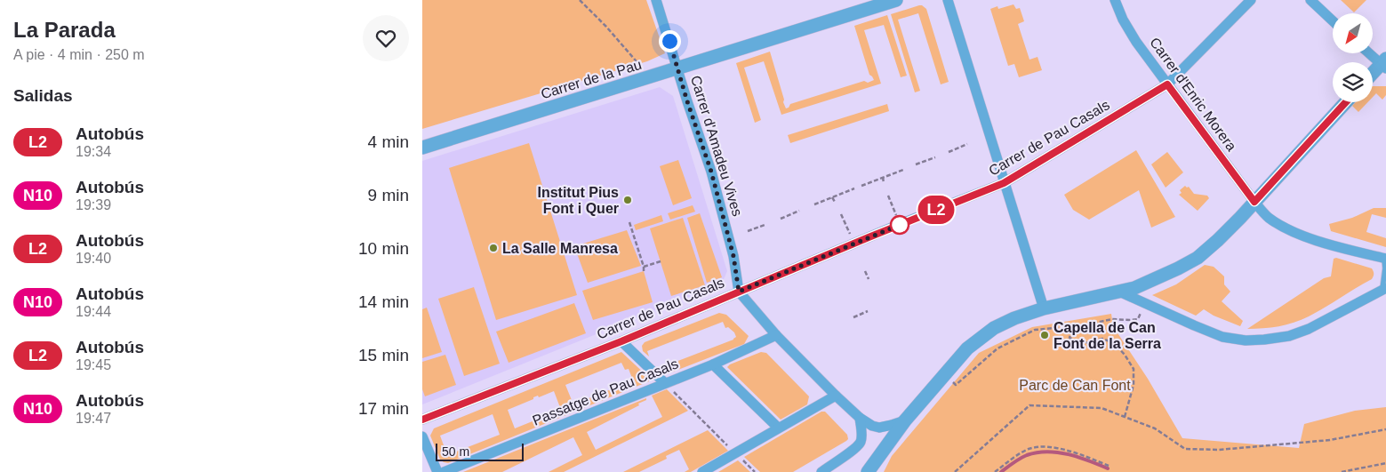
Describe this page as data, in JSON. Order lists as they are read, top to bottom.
{
  "streets": {
    "street": [
      "Carrer de la Pau",
      "Carrer d'Enric Morera",
      "Carrer de Pau Casals",
      "Carrer d'Amadeu Vives",
      "Passatge de Pau Casals"
    ]
  },
  "crossings": [
    ["Carrer de la Pau", "Carrer d'Amadeu Vives"],
    ["Carrer d'Enric Morera", "Carrer de Pau Casals"],
    ["Carrer de Pau Casals", "Carrer d'Amadeu Vives"]
  ],
  "parks": ["Parc de Can Font"],
  "places": ["Institut Pius Font i Quer", "La Salle Manresa", "Capella de Can Font de la Serra"],
  "lines": ["bus line L2"],
  "scale_bar": "50 m",
  "north": "bottom left",
  "page": {
    "heading": [
      ["La Parada", "A pie · 4 min · 250 m"],
      "Salidas"
    ],
    "on_map": "L2",
    "list": [
      {
        "mark": "L2",
        "name": "Autobús",
        "note": "19:34",
        "value": "4 min"
      },
      {
        "mark": "N10",
        "name": "Autobús",
        "note": "19:39",
        "value": "9 min"
      },
      {
        "mark": "L2",
        "name": "Autobús",
        "note": "19:40",
        "value": "10 min"
      },
      {
        "mark": "N10",
        "name": "Autobús",
        "note": "19:44",
        "value": "14 min"
      },
      {
        "mark": "L2",
        "name": "Autobús",
        "note": "19:45",
        "value": "15 min"
      },
      {
        "mark": "N10",
        "name": "Autobús",
        "note": "19:47",
        "value": "17 min"
      }
    ],
    "scale": "50 m"
  }
}
